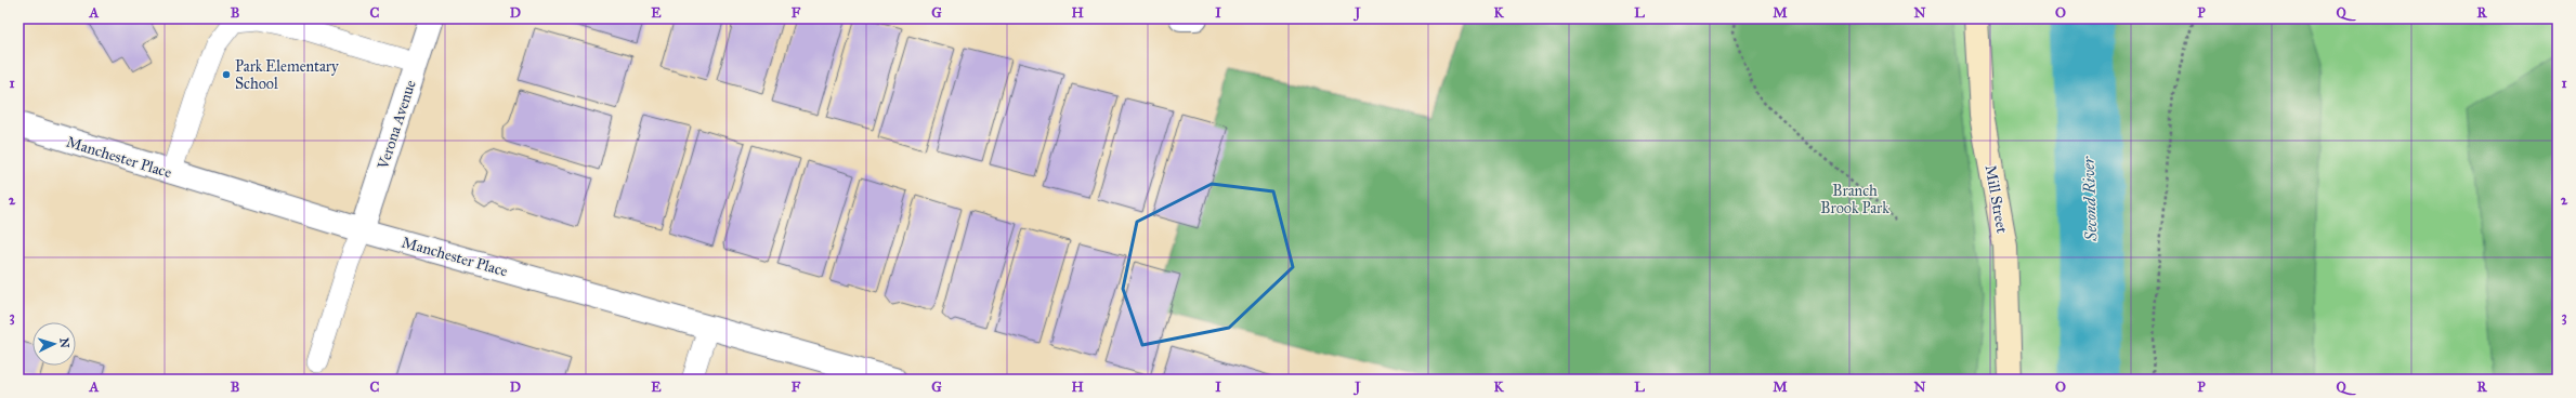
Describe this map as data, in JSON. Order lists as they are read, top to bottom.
{
  "streets": {
    "street": ["Verona Avenue", "Manchester Place", "Mill Street"]
  },
  "crossings": [
    ["Verona Avenue", "Manchester Place"]
  ],
  "water": ["Second River"],
  "parks": ["Branch Brook Park"],
  "places": ["Park Elementary School"],
  "north": "right",
  "grid": {
    "columns": [
      "A",
      "B",
      "C",
      "D",
      "E",
      "F",
      "G",
      "H",
      "I",
      "J",
      "K",
      "L",
      "M",
      "N",
      "O",
      "P",
      "Q",
      "R"
    ],
    "rows": ["1", "2", "3"]
  }
}
